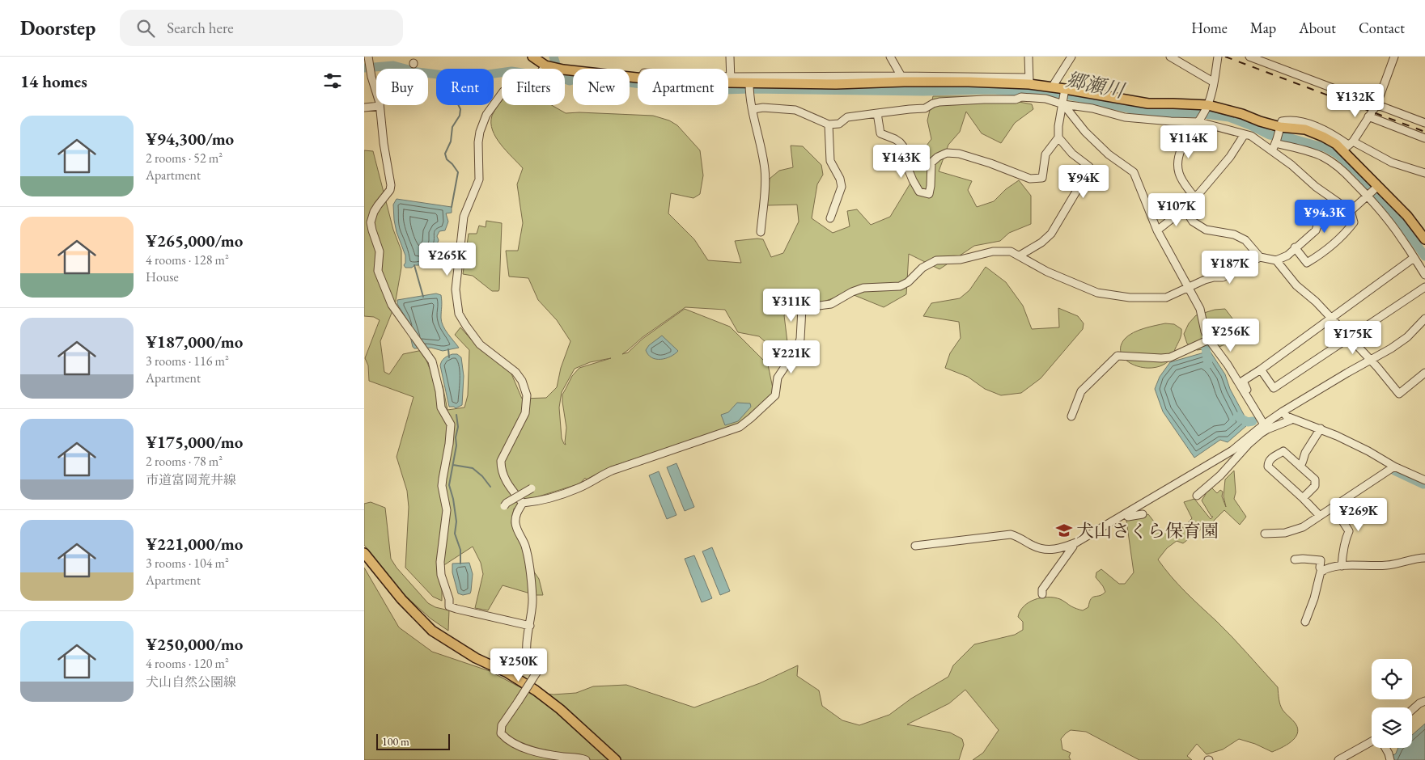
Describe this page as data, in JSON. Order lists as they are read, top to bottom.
{
  "water": ["郷瀬川"],
  "places": {
    "school or university": ["犬山さくら保育園"]
  },
  "scale_bar": "100 m",
  "page": {
    "header": "Doorstep",
    "search": "Search here",
    "nav": [
      "Home",
      "Map",
      "About",
      "Contact"
    ],
    "heading": "14 homes",
    "chip": [
      "Buy",
      "Rent",
      "Filters",
      "New",
      "Apartment"
    ],
    "price": [
      "¥132K",
      "¥114K",
      "¥143K",
      "¥94K",
      "¥107K",
      "¥94.3K",
      "¥265K",
      "¥187K",
      "¥311K",
      "¥256K",
      "¥175K",
      "¥221K",
      "¥269K",
      "¥250K"
    ],
    "list": [
      {
        "name": "¥94,300/mo",
        "note": "2 rooms · 52 m² · Apartment"
      },
      {
        "name": "¥265,000/mo",
        "note": "4 rooms · 128 m² · House"
      },
      {
        "name": "¥187,000/mo",
        "note": "3 rooms · 116 m² · Apartment"
      },
      {
        "name": "¥175,000/mo",
        "note": "2 rooms · 78 m² · 市道富岡荒井線"
      },
      {
        "name": "¥221,000/mo",
        "note": "3 rooms · 104 m² · Apartment"
      },
      {
        "name": "¥250,000/mo",
        "note": "4 rooms · 120 m² · 犬山自然公園線"
      }
    ],
    "scale": "100 m"
  }
}
